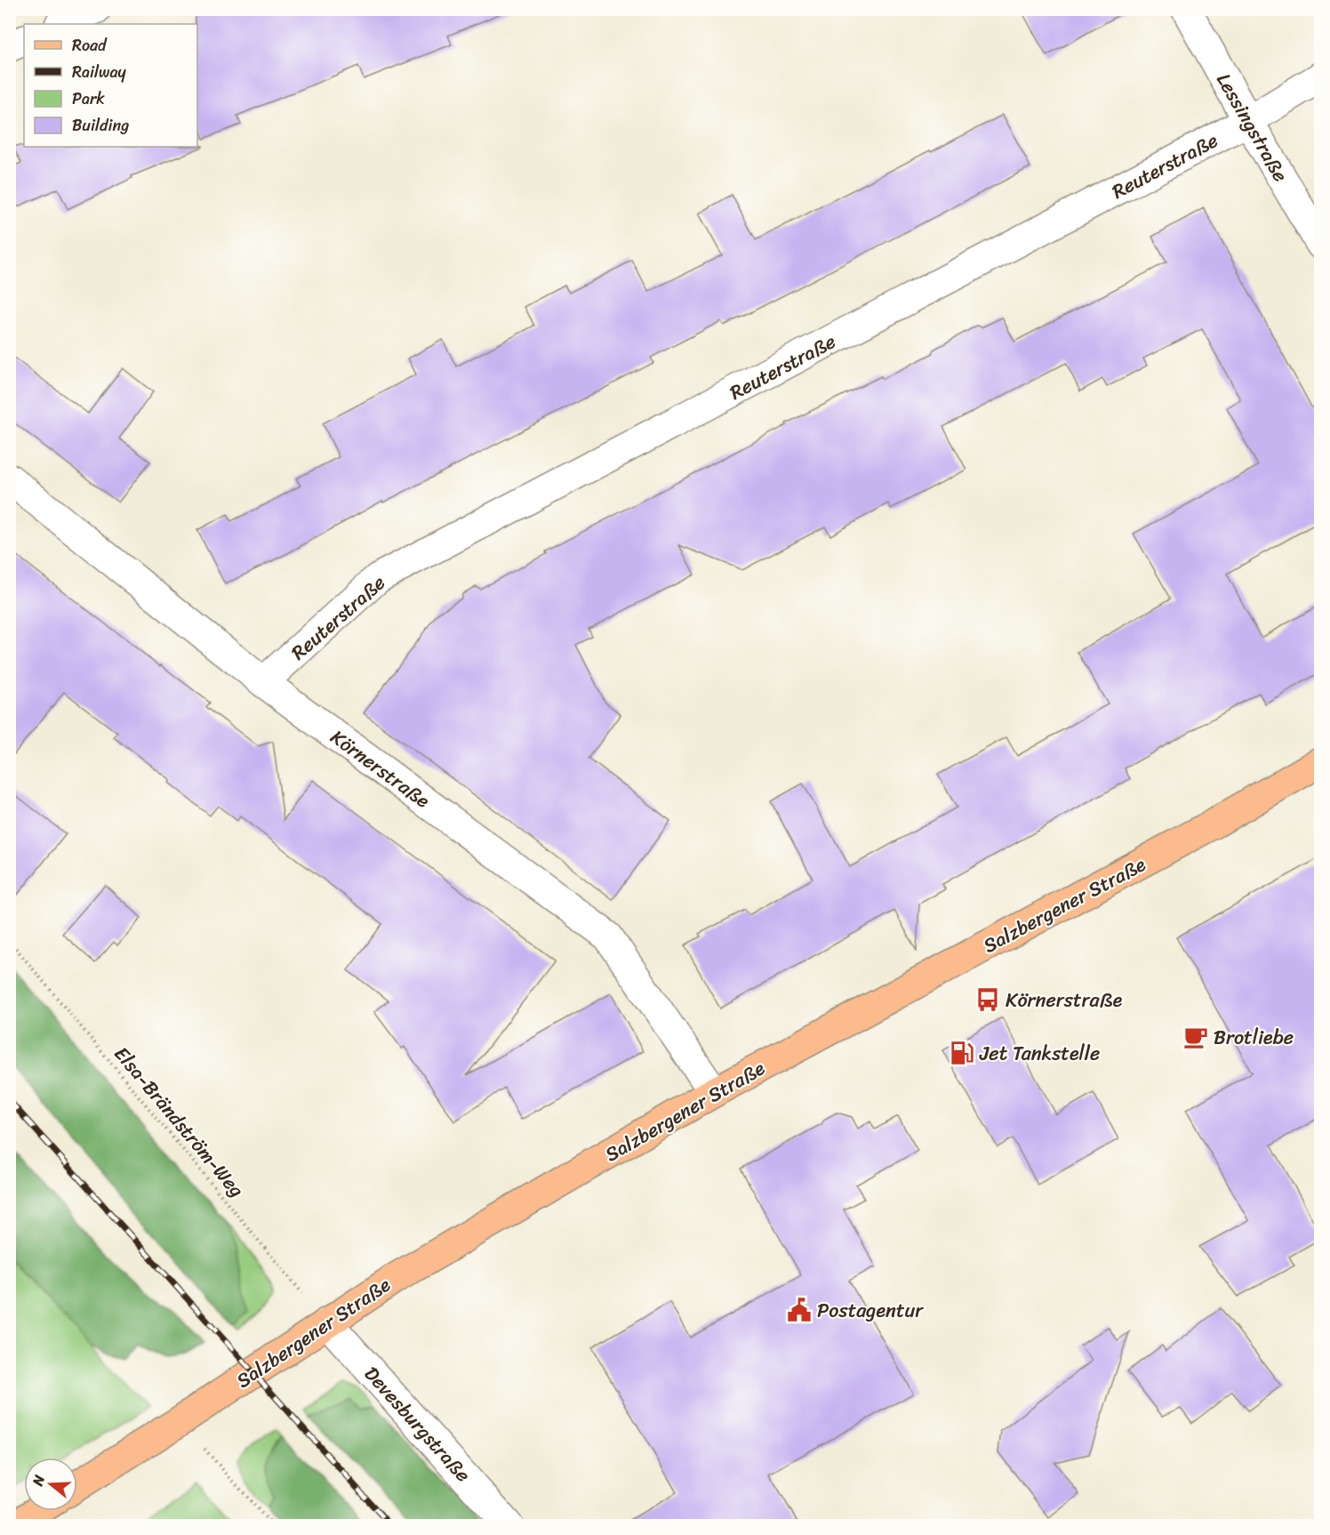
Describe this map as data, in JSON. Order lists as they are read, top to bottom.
{
  "streets": {
    "main road": ["Salzbergener Straße"],
    "street": [
      "Lessingstraße",
      "Reuterstraße",
      "Körnerstraße",
      "Devesburgstraße"
    ],
    "path": ["Elsa-Brändström-Weg"]
  },
  "crossings": [
    ["Lessingstraße", "Reuterstraße"],
    ["Reuterstraße", "Körnerstraße"],
    ["Körnerstraße", "Salzbergener Straße"],
    ["Salzbergener Straße", "Elsa-Brändström-Weg"],
    ["Salzbergener Straße", "Devesburgstraße"],
    ["Elsa-Brändström-Weg", "Devesburgstraße"]
  ],
  "places": {
    "bus stop": ["Körnerstraße"],
    "cafe": ["Brotliebe"],
    "fuel station": ["Jet Tankstelle"],
    "public building": ["Postagentur"]
  },
  "legend": [
    "Road",
    "Railway",
    "Park",
    "Building"
  ],
  "north": "left"
}
